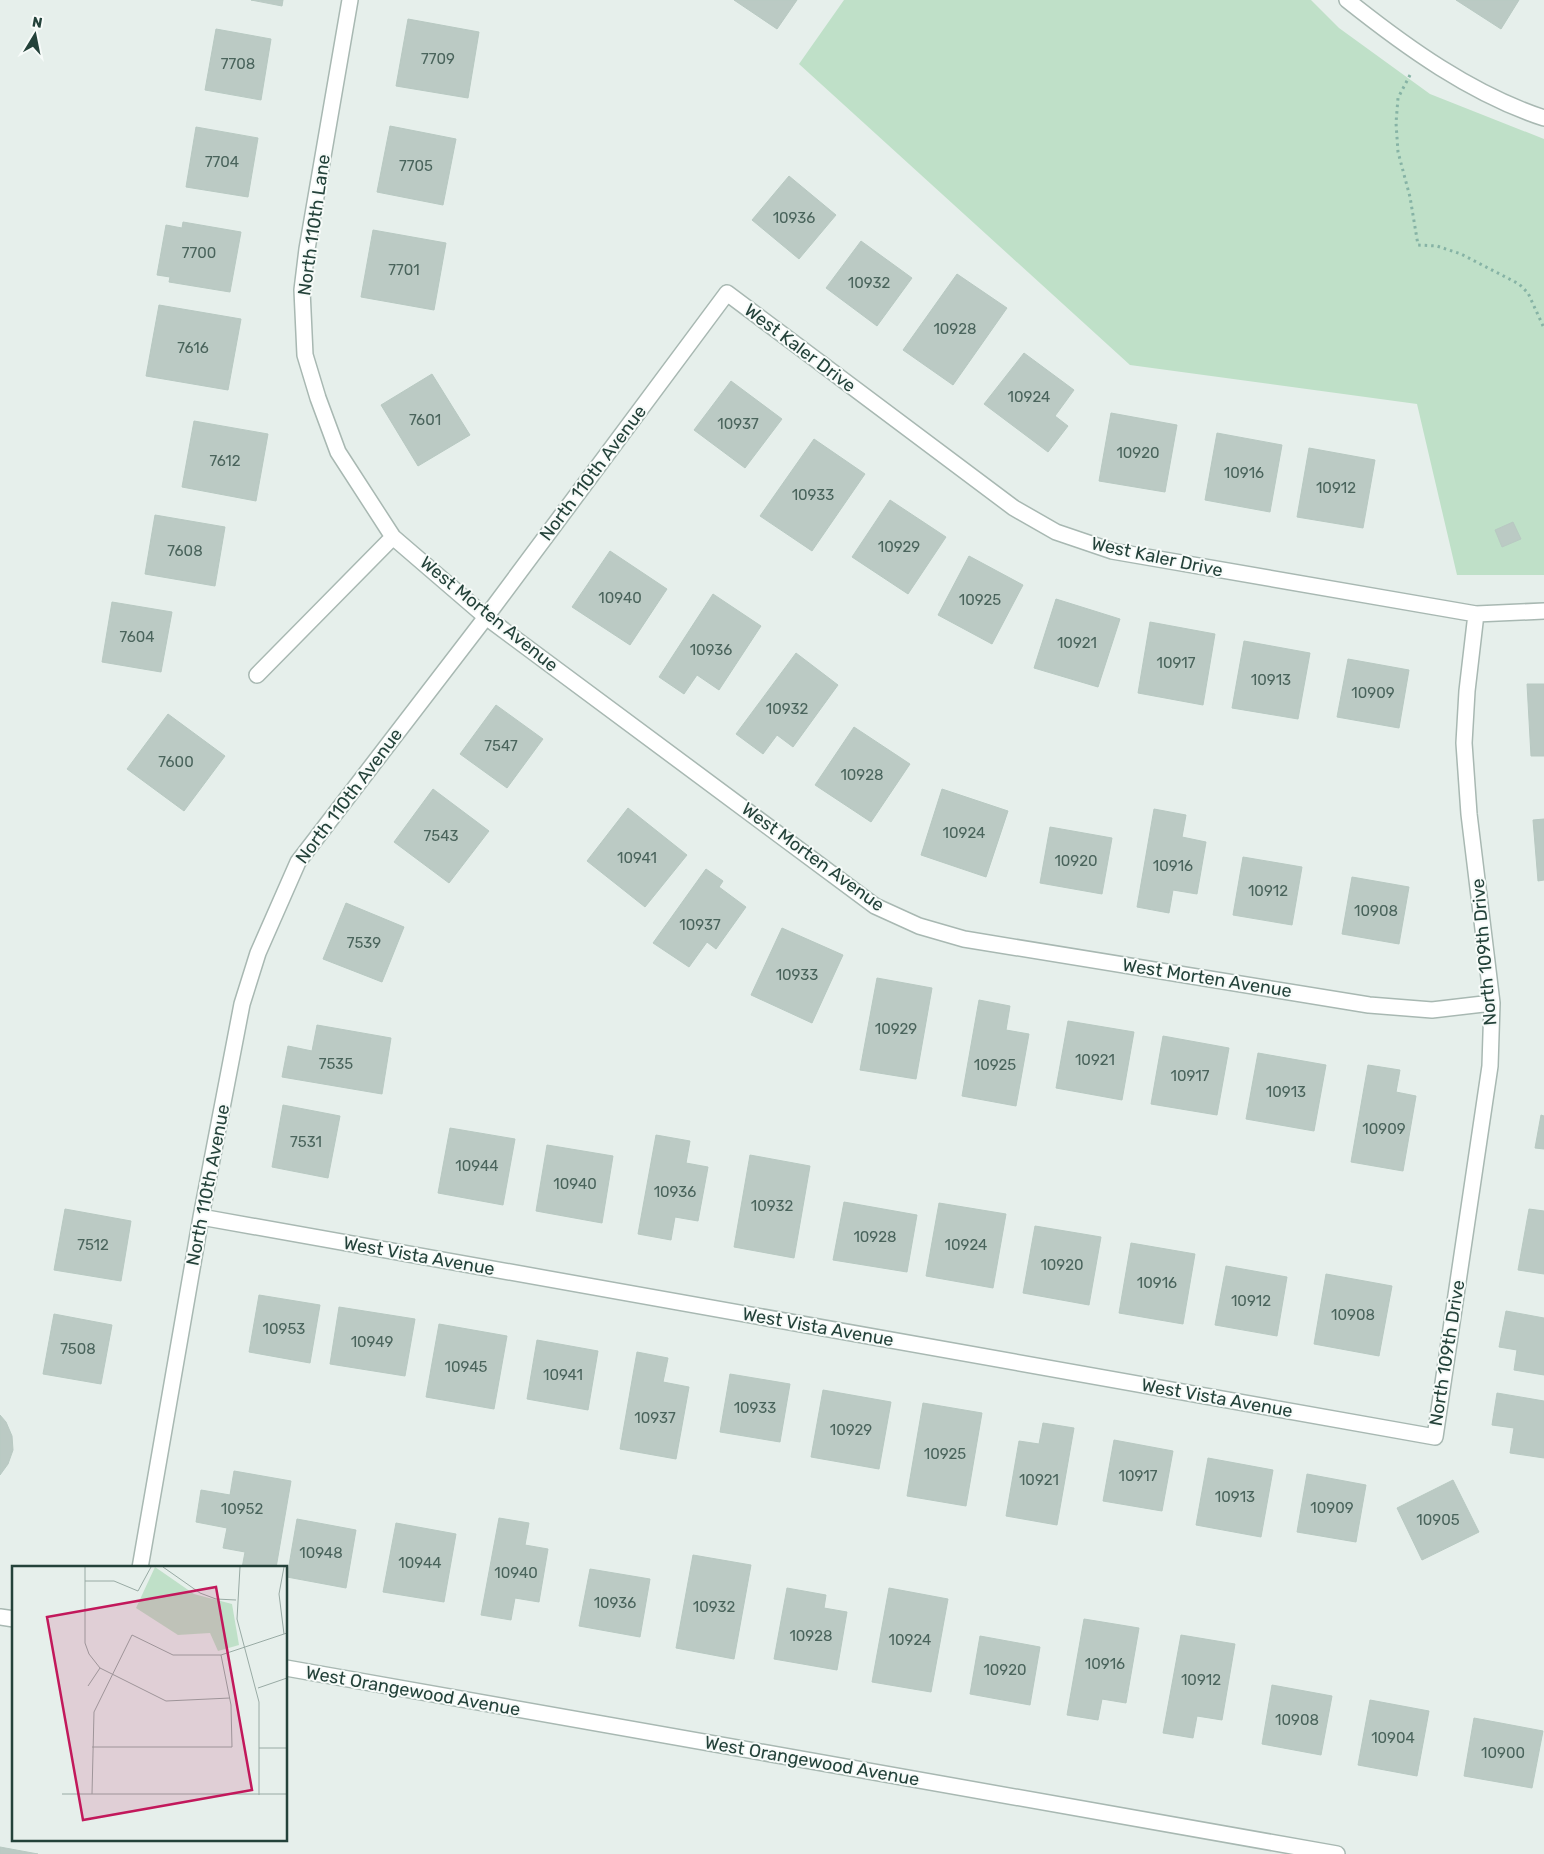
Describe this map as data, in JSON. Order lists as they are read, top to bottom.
{
  "streets": {
    "street": [
      "North 110th Lane",
      "West Kaler Drive",
      "North 110th Avenue",
      "West Morten Avenue",
      "North 109th Drive",
      "West Vista Avenue",
      "West Orangewood Avenue"
    ]
  },
  "crossings": [
    ["North 110th Lane", "West Morten Avenue"],
    ["West Kaler Drive", "North 110th Avenue"],
    ["West Kaler Drive", "North 109th Drive"],
    ["North 110th Avenue", "West Morten Avenue"],
    ["North 110th Avenue", "West Vista Avenue"],
    ["West Morten Avenue", "North 109th Drive"],
    ["North 109th Drive", "West Vista Avenue"]
  ],
  "house_numbers": [
    "7709",
    "7708",
    "7704",
    "7705",
    "10936",
    "7700",
    "7701",
    "10932",
    "10928",
    "7616",
    "10924",
    "7601",
    "10937",
    "10920",
    "7612",
    "10916",
    "10912",
    "10933",
    "10929",
    "7608",
    "10940",
    "10925",
    "7604",
    "10921",
    "10936",
    "10917",
    "10913",
    "10909",
    "10932",
    "7547",
    "7600",
    "10928",
    "10924",
    "7543",
    "10941",
    "10920",
    "10916",
    "10912",
    "10908",
    "10937",
    "7539",
    "10933",
    "10929",
    "10921",
    "7535",
    "10925",
    "10917",
    "10913",
    "10909",
    "7531",
    "10944",
    "10940",
    "10936",
    "10932",
    "10928",
    "7512",
    "10924",
    "10920",
    "10916",
    "10912",
    "10908",
    "10953",
    "10949",
    "7508",
    "10945",
    "10941",
    "10933",
    "10937",
    "10929",
    "10925",
    "10917",
    "10921",
    "10913",
    "10909",
    "10952",
    "10905",
    "10948",
    "10944",
    "10940",
    "10936",
    "10932",
    "10928",
    "10924",
    "10916",
    "10920",
    "10912",
    "10908",
    "10904",
    "10900"
  ],
  "north": "top"
}
